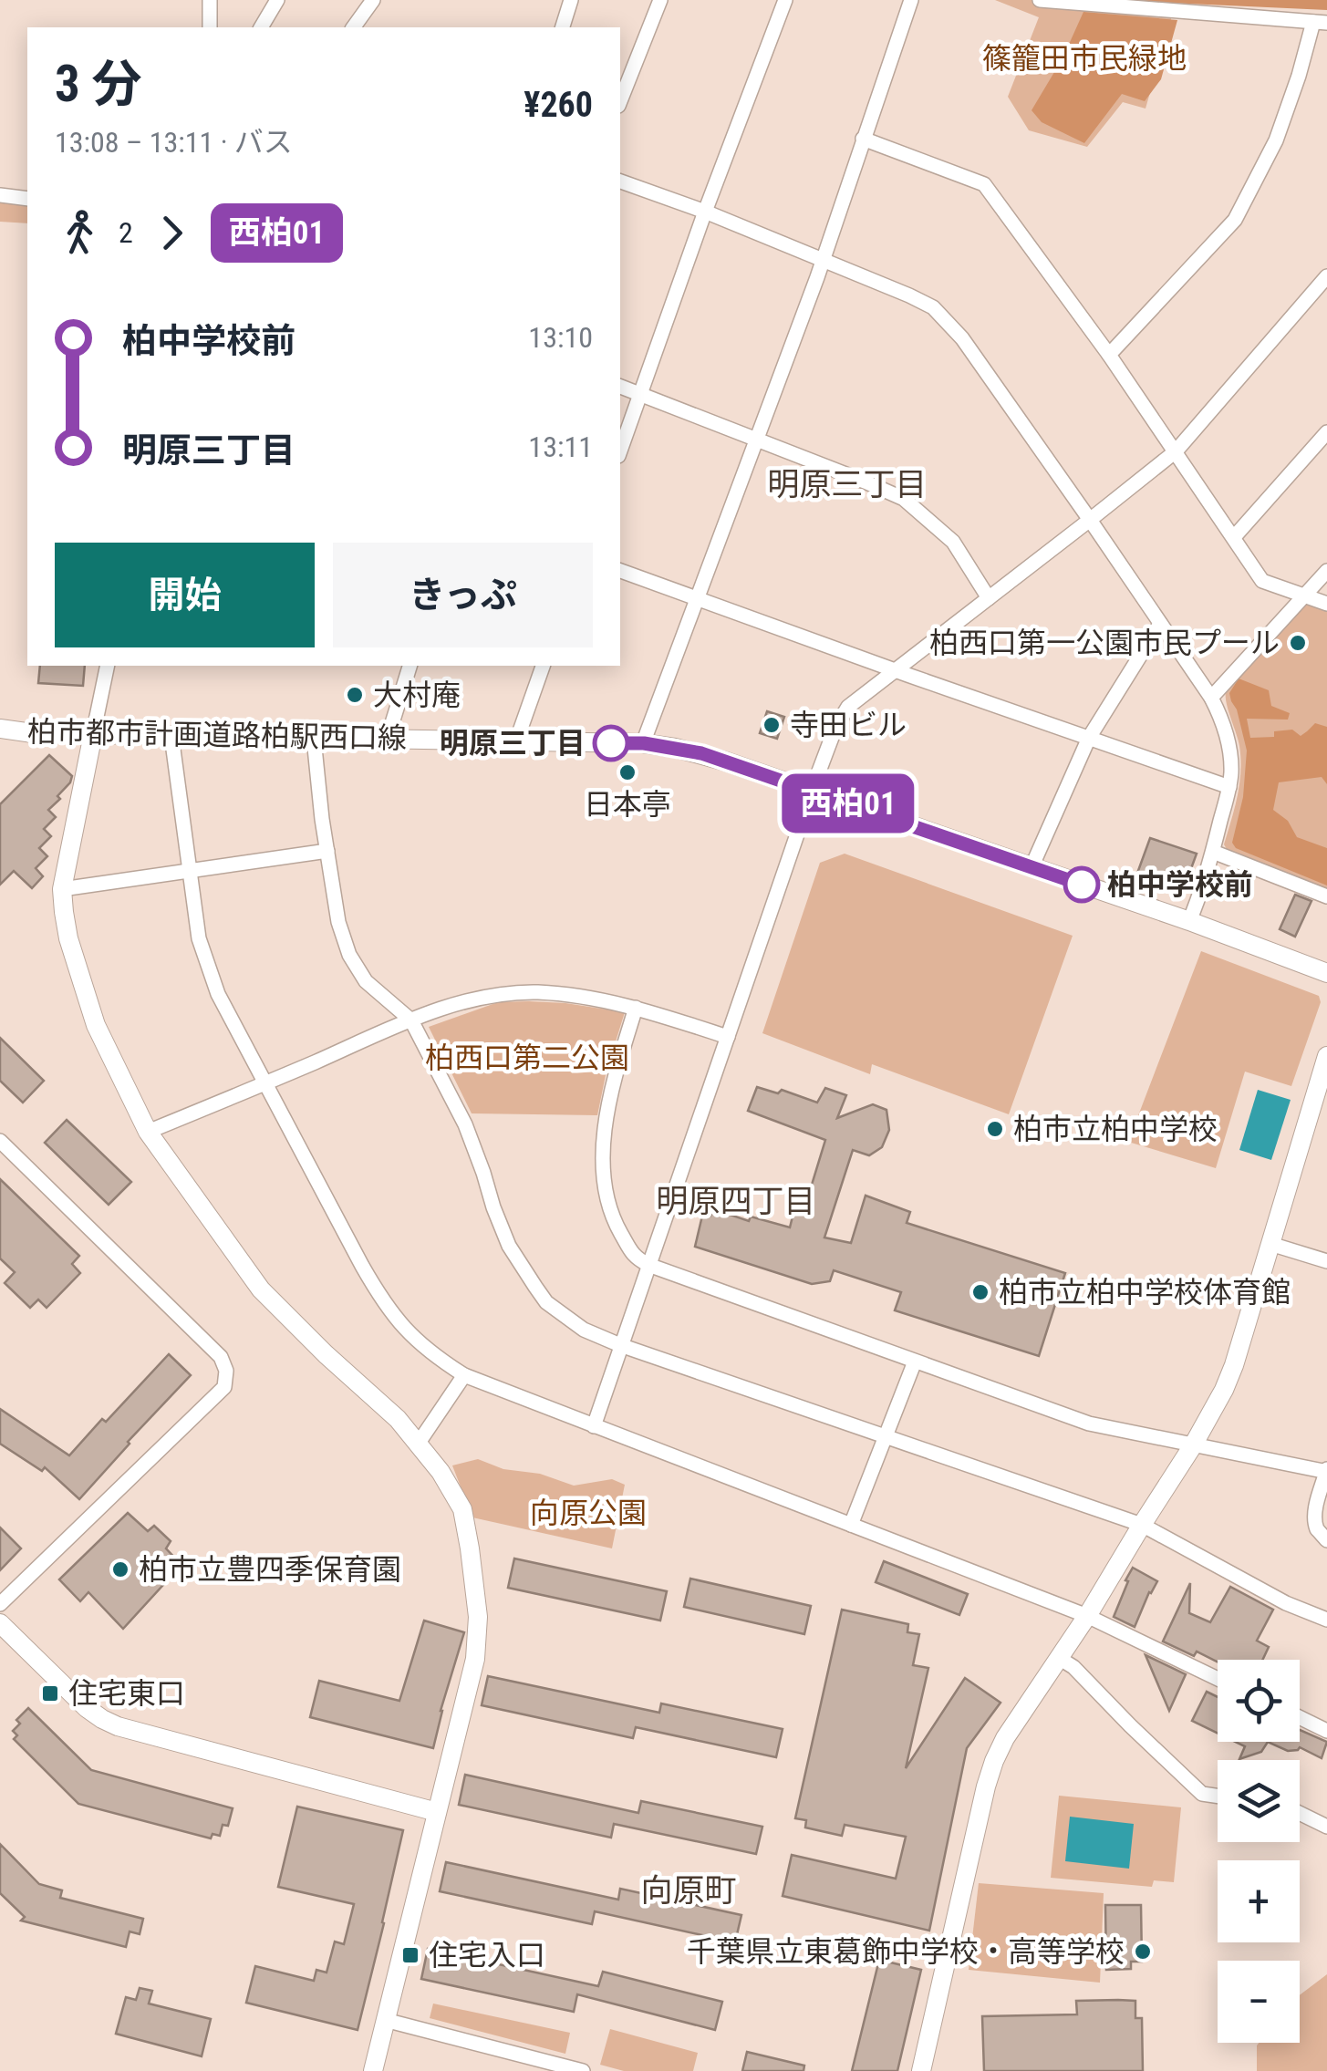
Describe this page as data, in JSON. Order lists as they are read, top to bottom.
{
  "streets": {
    "street": ["柏市都市計画道路柏駅西口線"]
  },
  "districts": ["明原三丁目", "明原四丁目", "向原町"],
  "parks": ["篠籠田市民緑地", "柏西口第二公園", "向原公園"],
  "places": {
    "other": [
      "柏西口第一公園市民プール",
      "大村庵",
      "寺田ビル",
      "明原三丁目",
      "日本亭",
      "柏中学校前",
      "柏市立柏中学校",
      "柏市立柏中学校体育館",
      "柏市立豊四季保育園",
      "千葉県立東葛飾中学校・高等学校"
    ],
    "transit": ["住宅東口", "住宅入口"]
  },
  "lines": ["bus line 西柏01"],
  "page": {
    "on_map": "西柏01",
    "heading": ["3 分", "13:08 – 13:11 · バス", "¥260"],
    "legs": ["2", "西柏01"],
    "list": [
      {
        "name": "柏中学校前",
        "value": "13:10"
      },
      {
        "name": "明原三丁目",
        "value": "13:11"
      }
    ],
    "buttons": ["開始", "きっぷ"],
    "map_buttons": ["+", "−"]
  }
}
